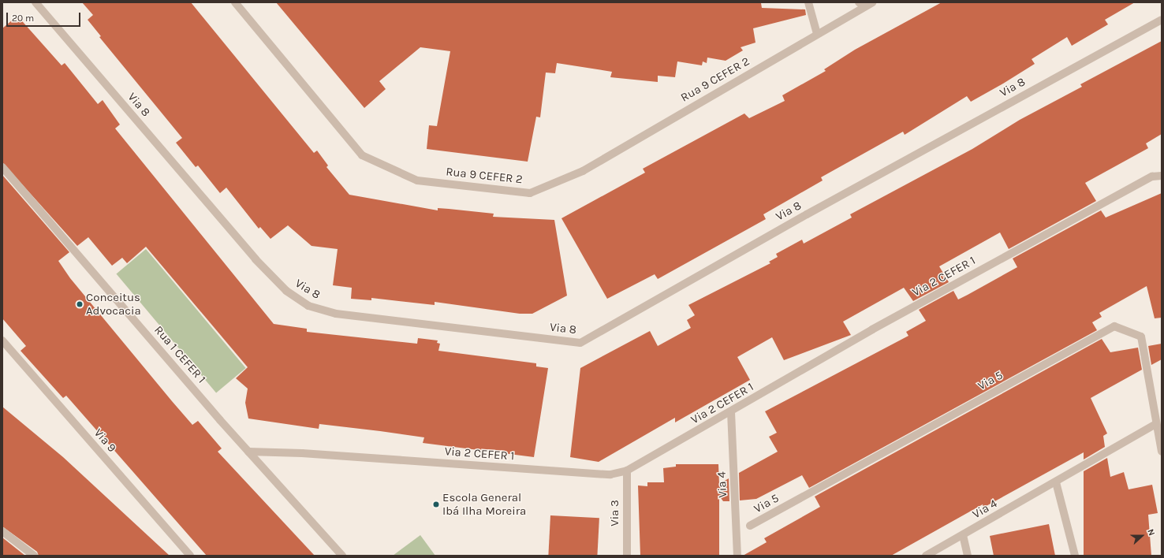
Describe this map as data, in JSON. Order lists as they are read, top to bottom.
{
  "streets": {
    "street": [
      "Rua 9 CEFER 2",
      "Via 8",
      "Via 2 CEFER 1",
      "Rua 1 CEFER 1",
      "Via 5",
      "Via 9",
      "Via 4",
      "Via 3"
    ]
  },
  "crossings": [
    ["Via 2 CEFER 1", "Rua 1 CEFER 1"],
    ["Via 2 CEFER 1", "Via 4"],
    ["Via 2 CEFER 1", "Via 3"],
    ["Via 5", "Via 4"]
  ],
  "places": ["Conceitus Advocacia", "Escola General Ibá Ilha Moreira"],
  "scale_bar": "20 m",
  "north": "right"
}
